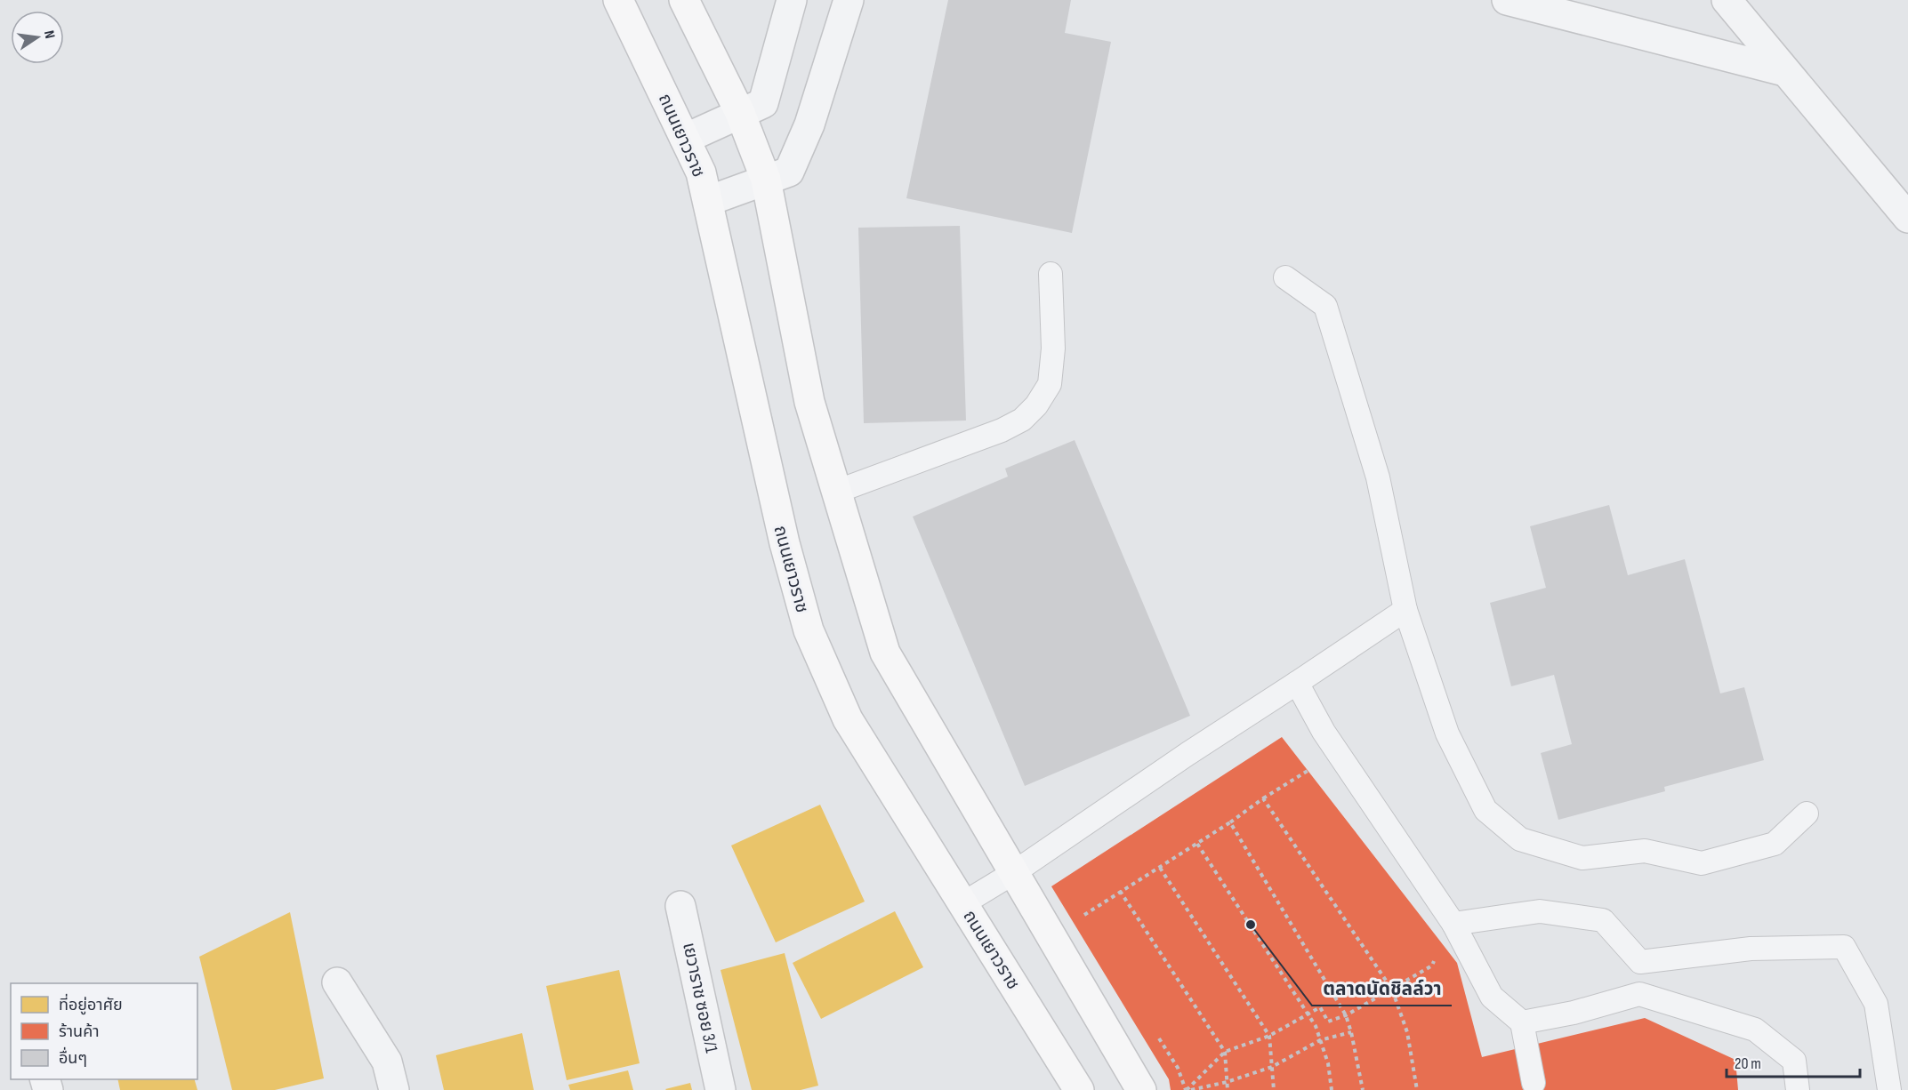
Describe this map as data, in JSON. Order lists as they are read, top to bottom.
{
  "streets": {
    "main road": ["ถนนเยาวราช"],
    "street": ["เยวาราช ซอย 3/1"]
  },
  "places": ["ตลาดนัดชิลล์วา"],
  "legend": ["ที่อยู่อาศัย", "ร้านค้า", "อื่นๆ"],
  "scale_bar": "20 m",
  "north": "right"
}
